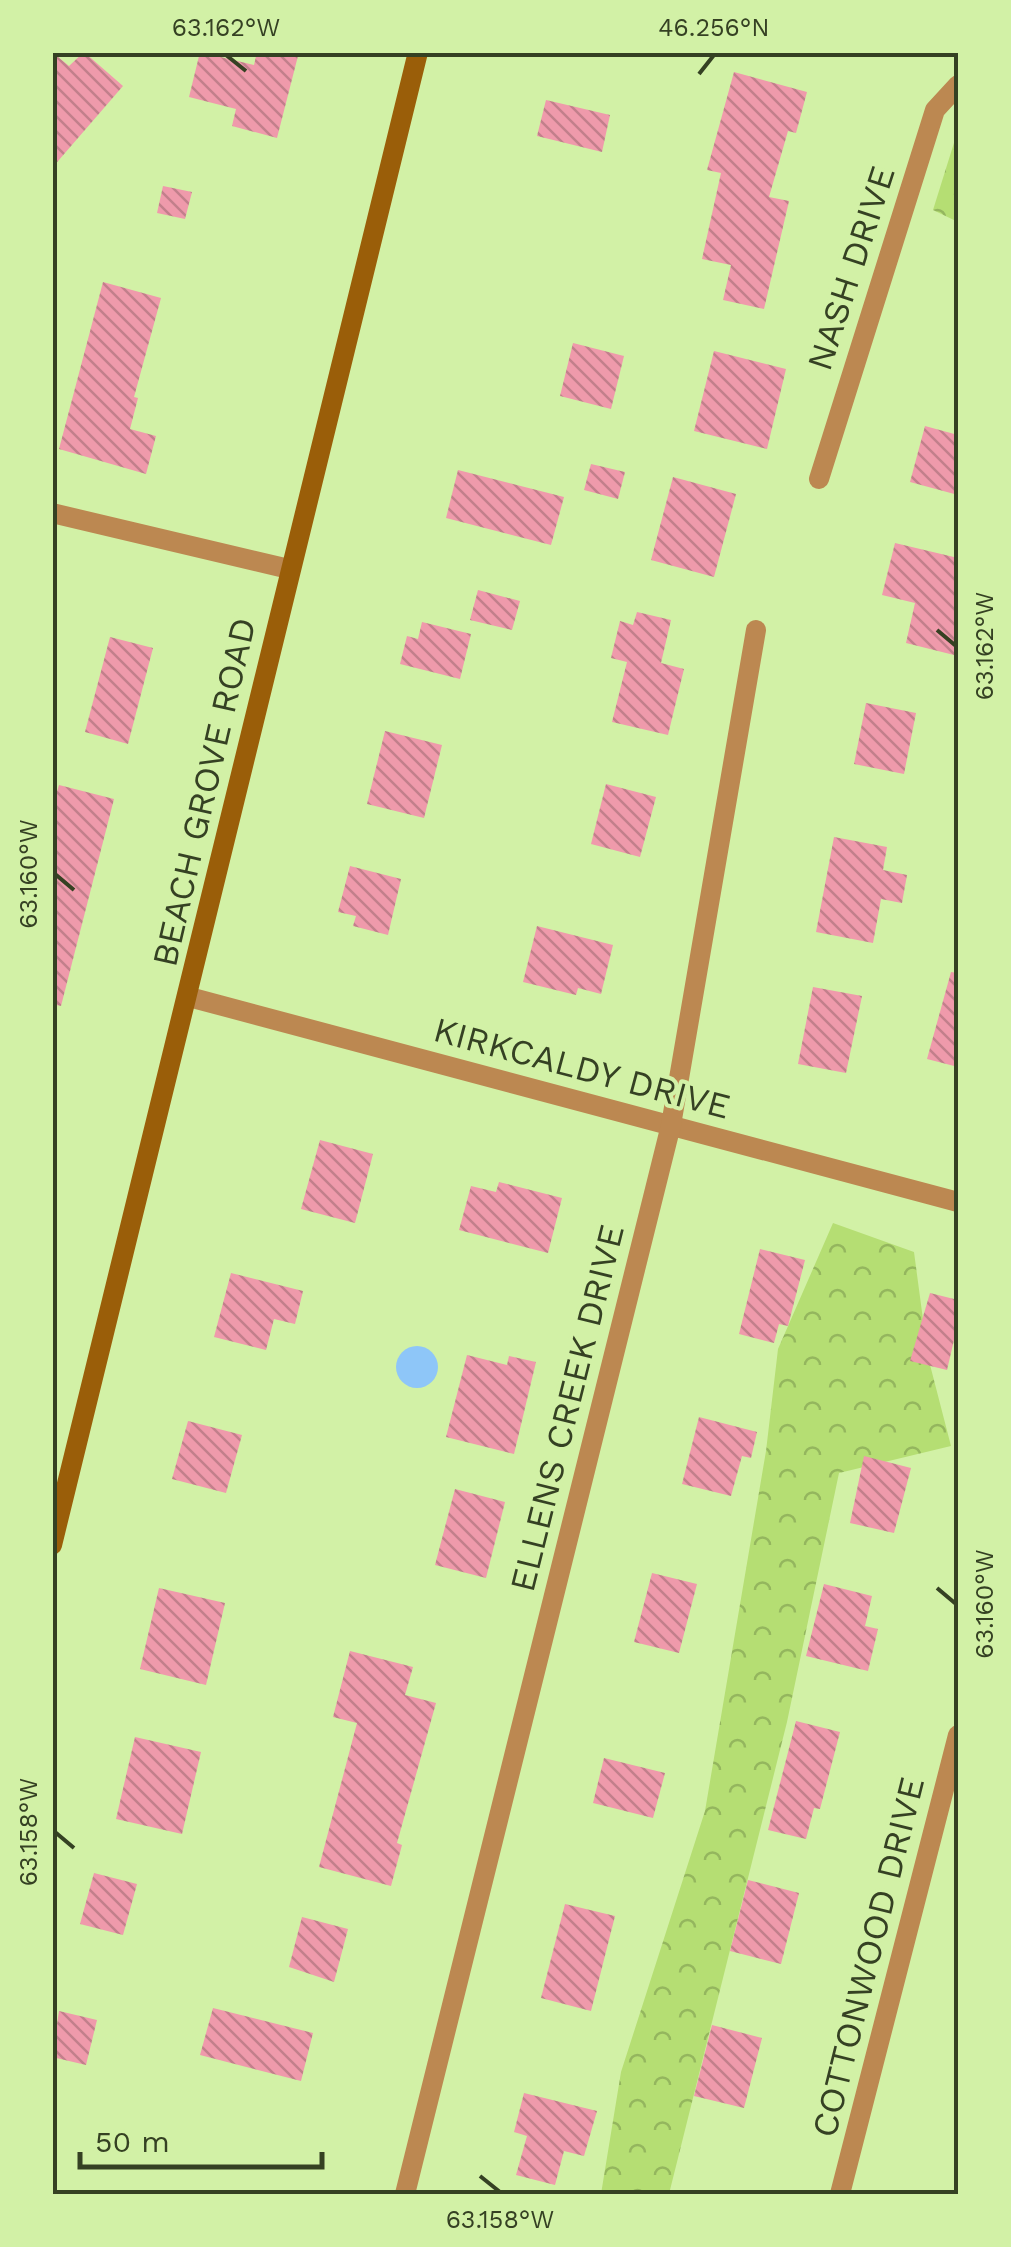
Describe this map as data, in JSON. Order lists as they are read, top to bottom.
{
  "streets": {
    "street": [
      "NASH DRIVE",
      "BEACH GROVE ROAD",
      "KIRKCALDY DRIVE",
      "ELLENS CREEK DRIVE",
      "COTTONWOOD DRIVE"
    ]
  },
  "crossings": [
    ["BEACH GROVE ROAD", "KIRKCALDY DRIVE"],
    ["KIRKCALDY DRIVE", "ELLENS CREEK DRIVE"]
  ],
  "scale_bar": "50 m",
  "coordinates": [
    "63.162°W",
    "46.256°N",
    "63.160°W",
    "63.158°W"
  ]
}
